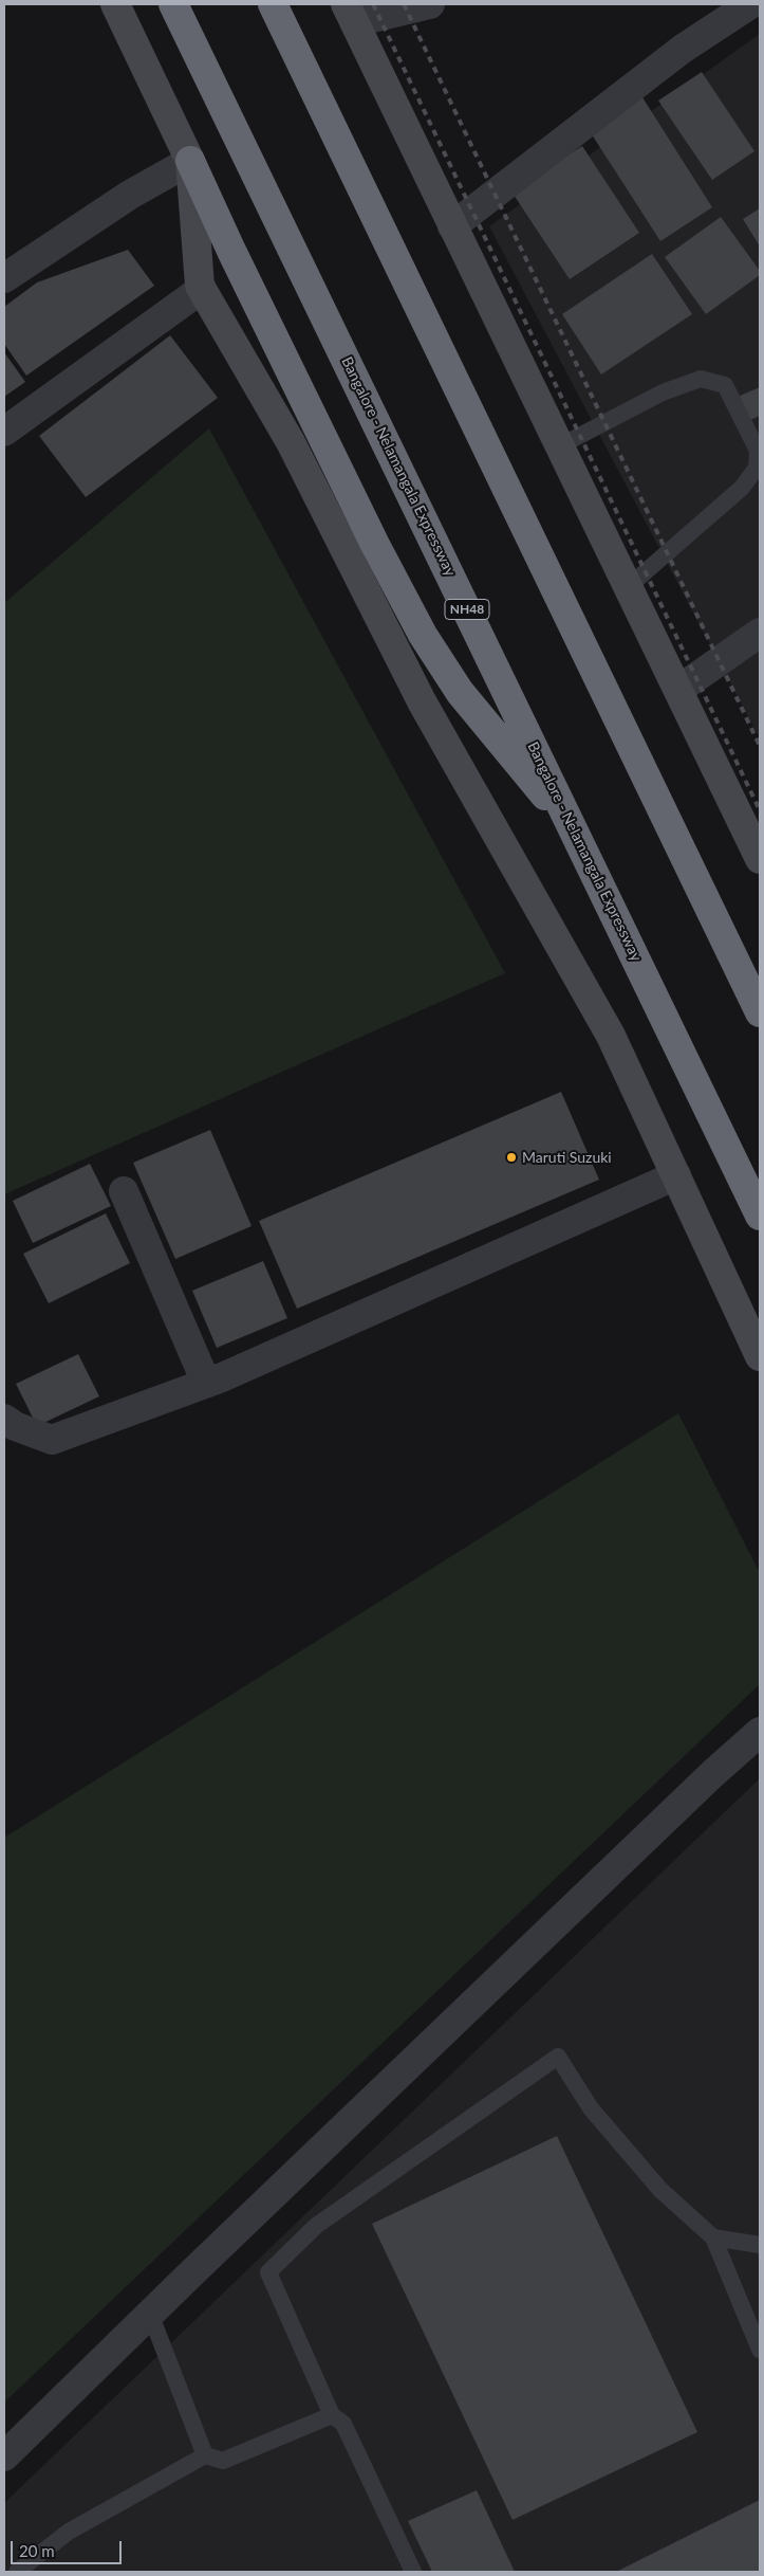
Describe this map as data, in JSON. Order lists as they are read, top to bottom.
{
  "streets": {
    "highway": ["Bangalore - Nelamangala Expressway", "NH48"]
  },
  "places": ["Maruti Suzuki"],
  "scale_bar": "20 m"
}
